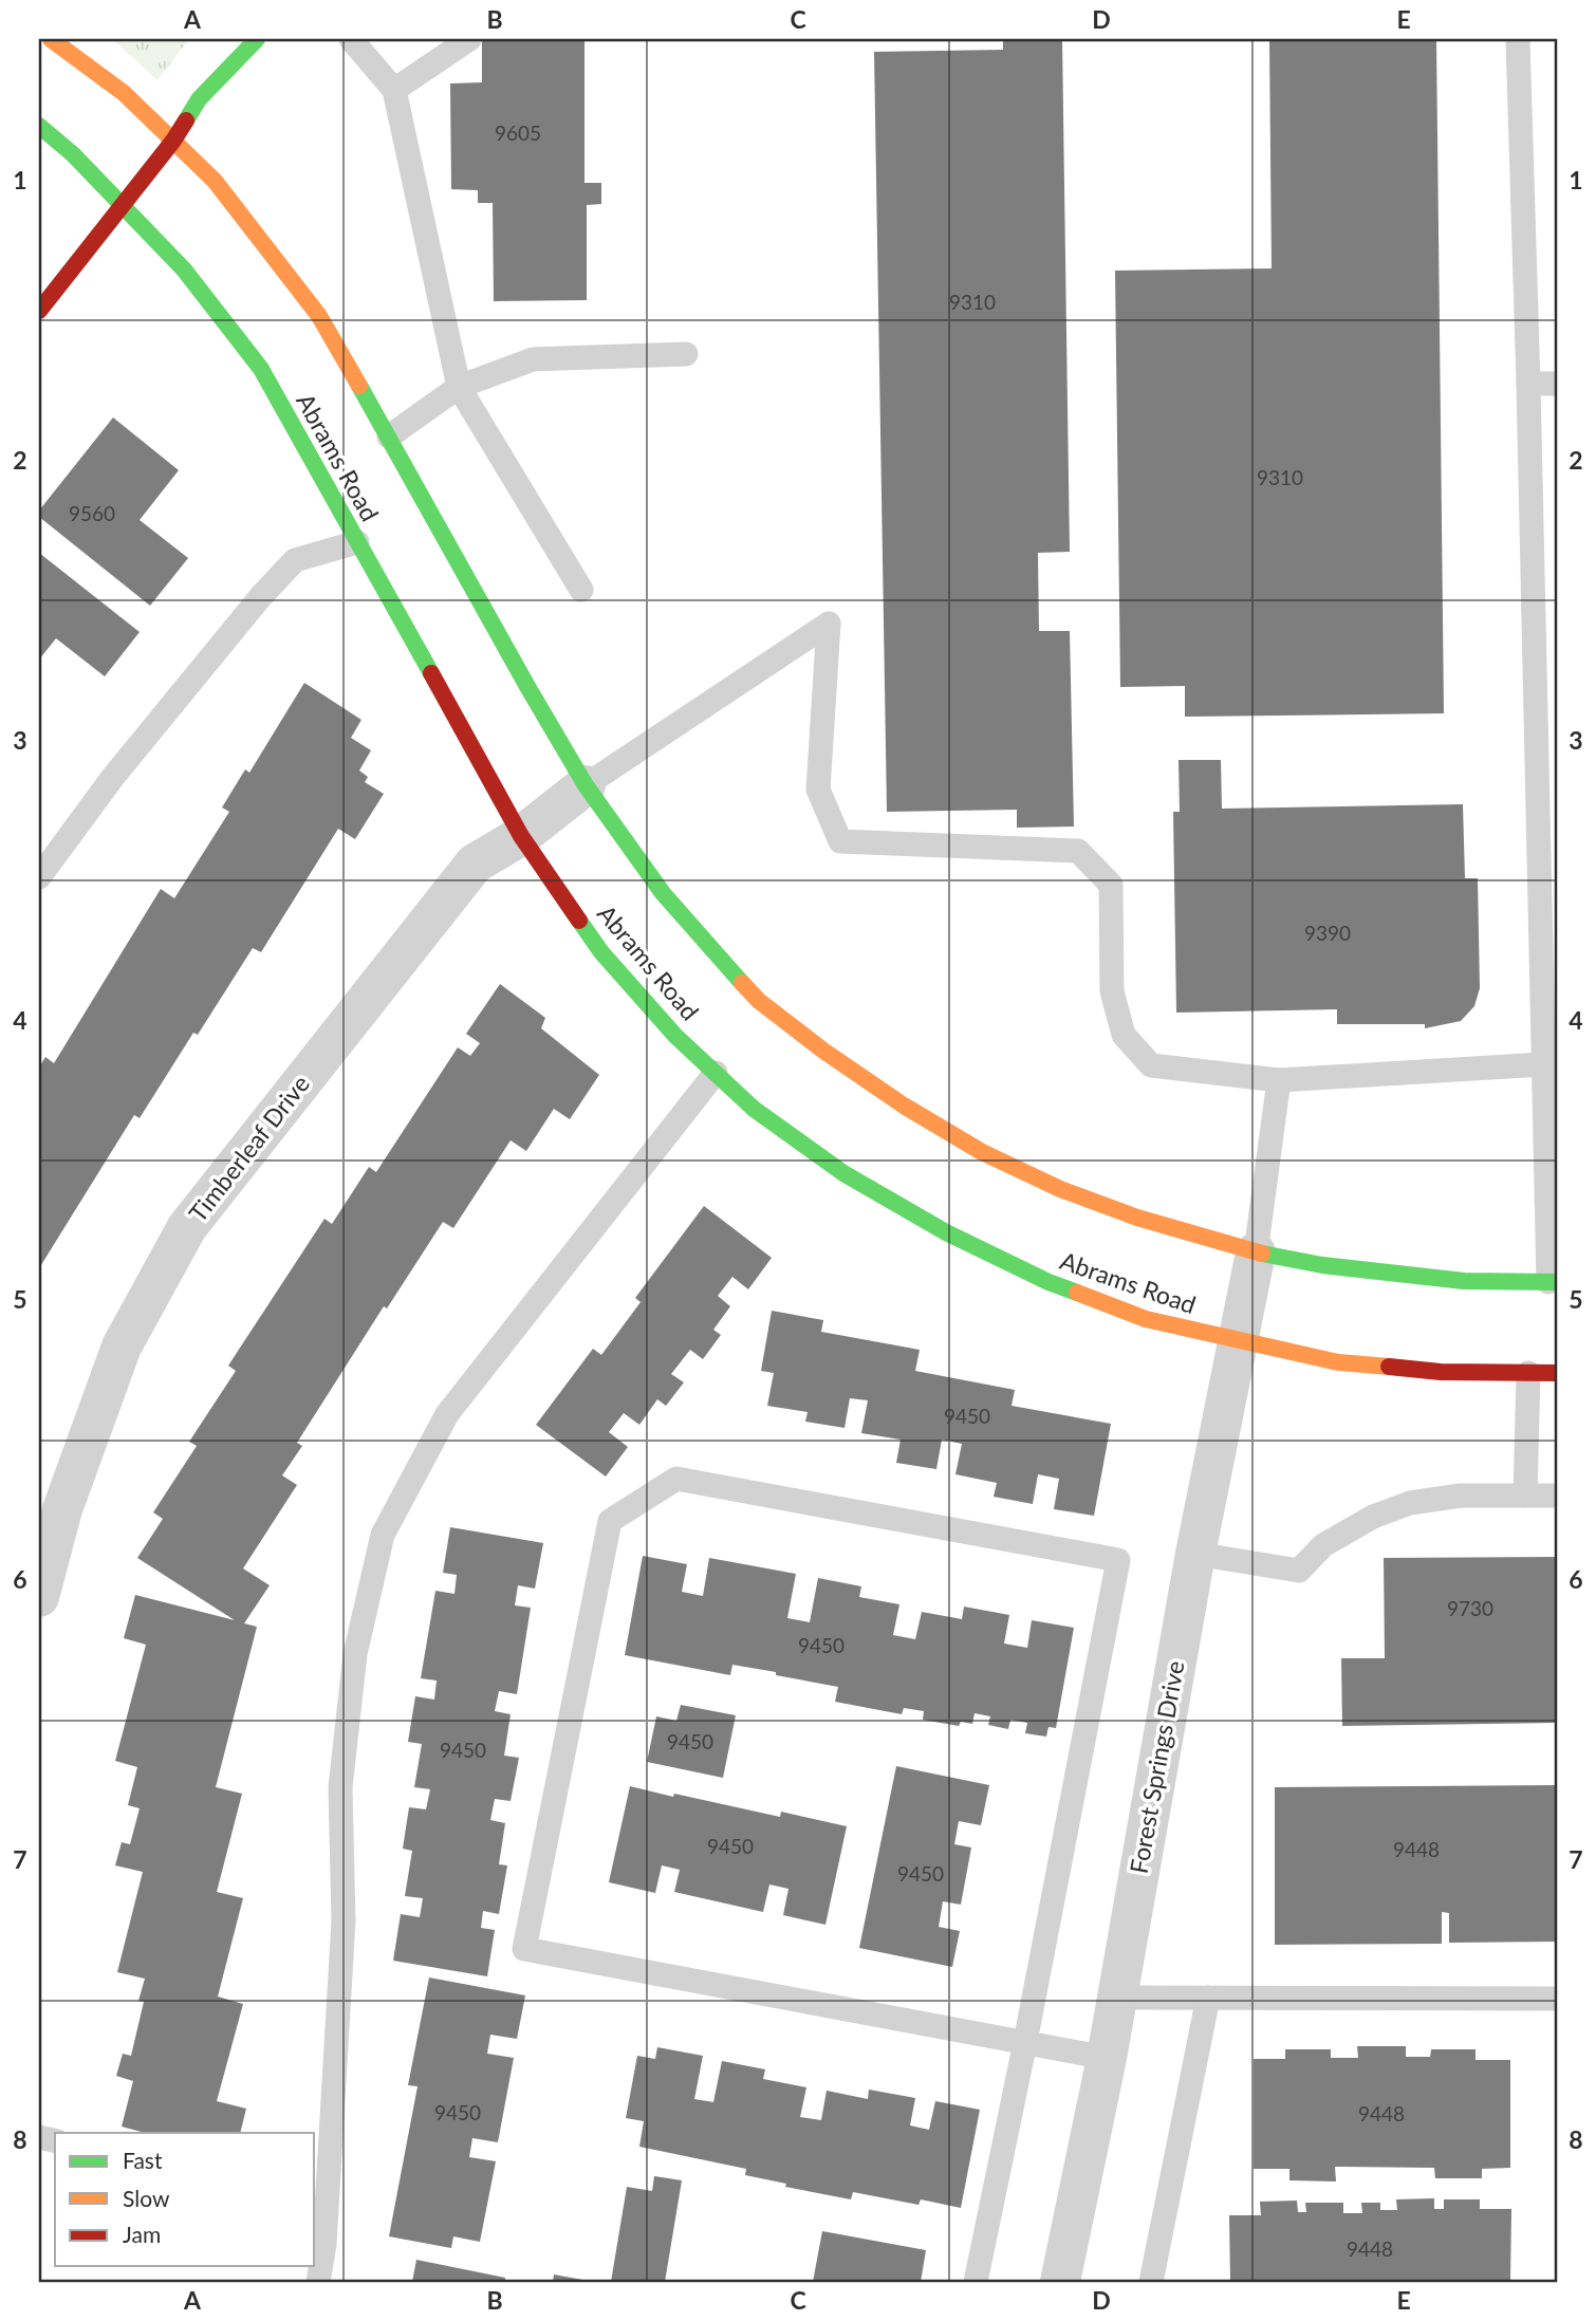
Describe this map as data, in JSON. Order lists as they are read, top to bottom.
{
  "streets": {
    "main road": ["Abrams Road"],
    "street": ["Timberleaf Drive", "Forest Springs Drive"]
  },
  "crossings": [
    ["Abrams Road", "Timberleaf Drive"],
    ["Abrams Road", "Forest Springs Drive"]
  ],
  "house_numbers": [
    "9605",
    "9310",
    "9310",
    "9560",
    "9390",
    "9450",
    "9730",
    "9450",
    "9450",
    "9450",
    "9450",
    "9448",
    "9450",
    "9450",
    "9448",
    "9448"
  ],
  "legend": ["Fast", "Slow", "Jam"],
  "grid": {
    "columns": [
      "A",
      "B",
      "C",
      "D",
      "E"
    ],
    "rows": [
      "1",
      "2",
      "3",
      "4",
      "5",
      "6",
      "7",
      "8"
    ]
  }
}
